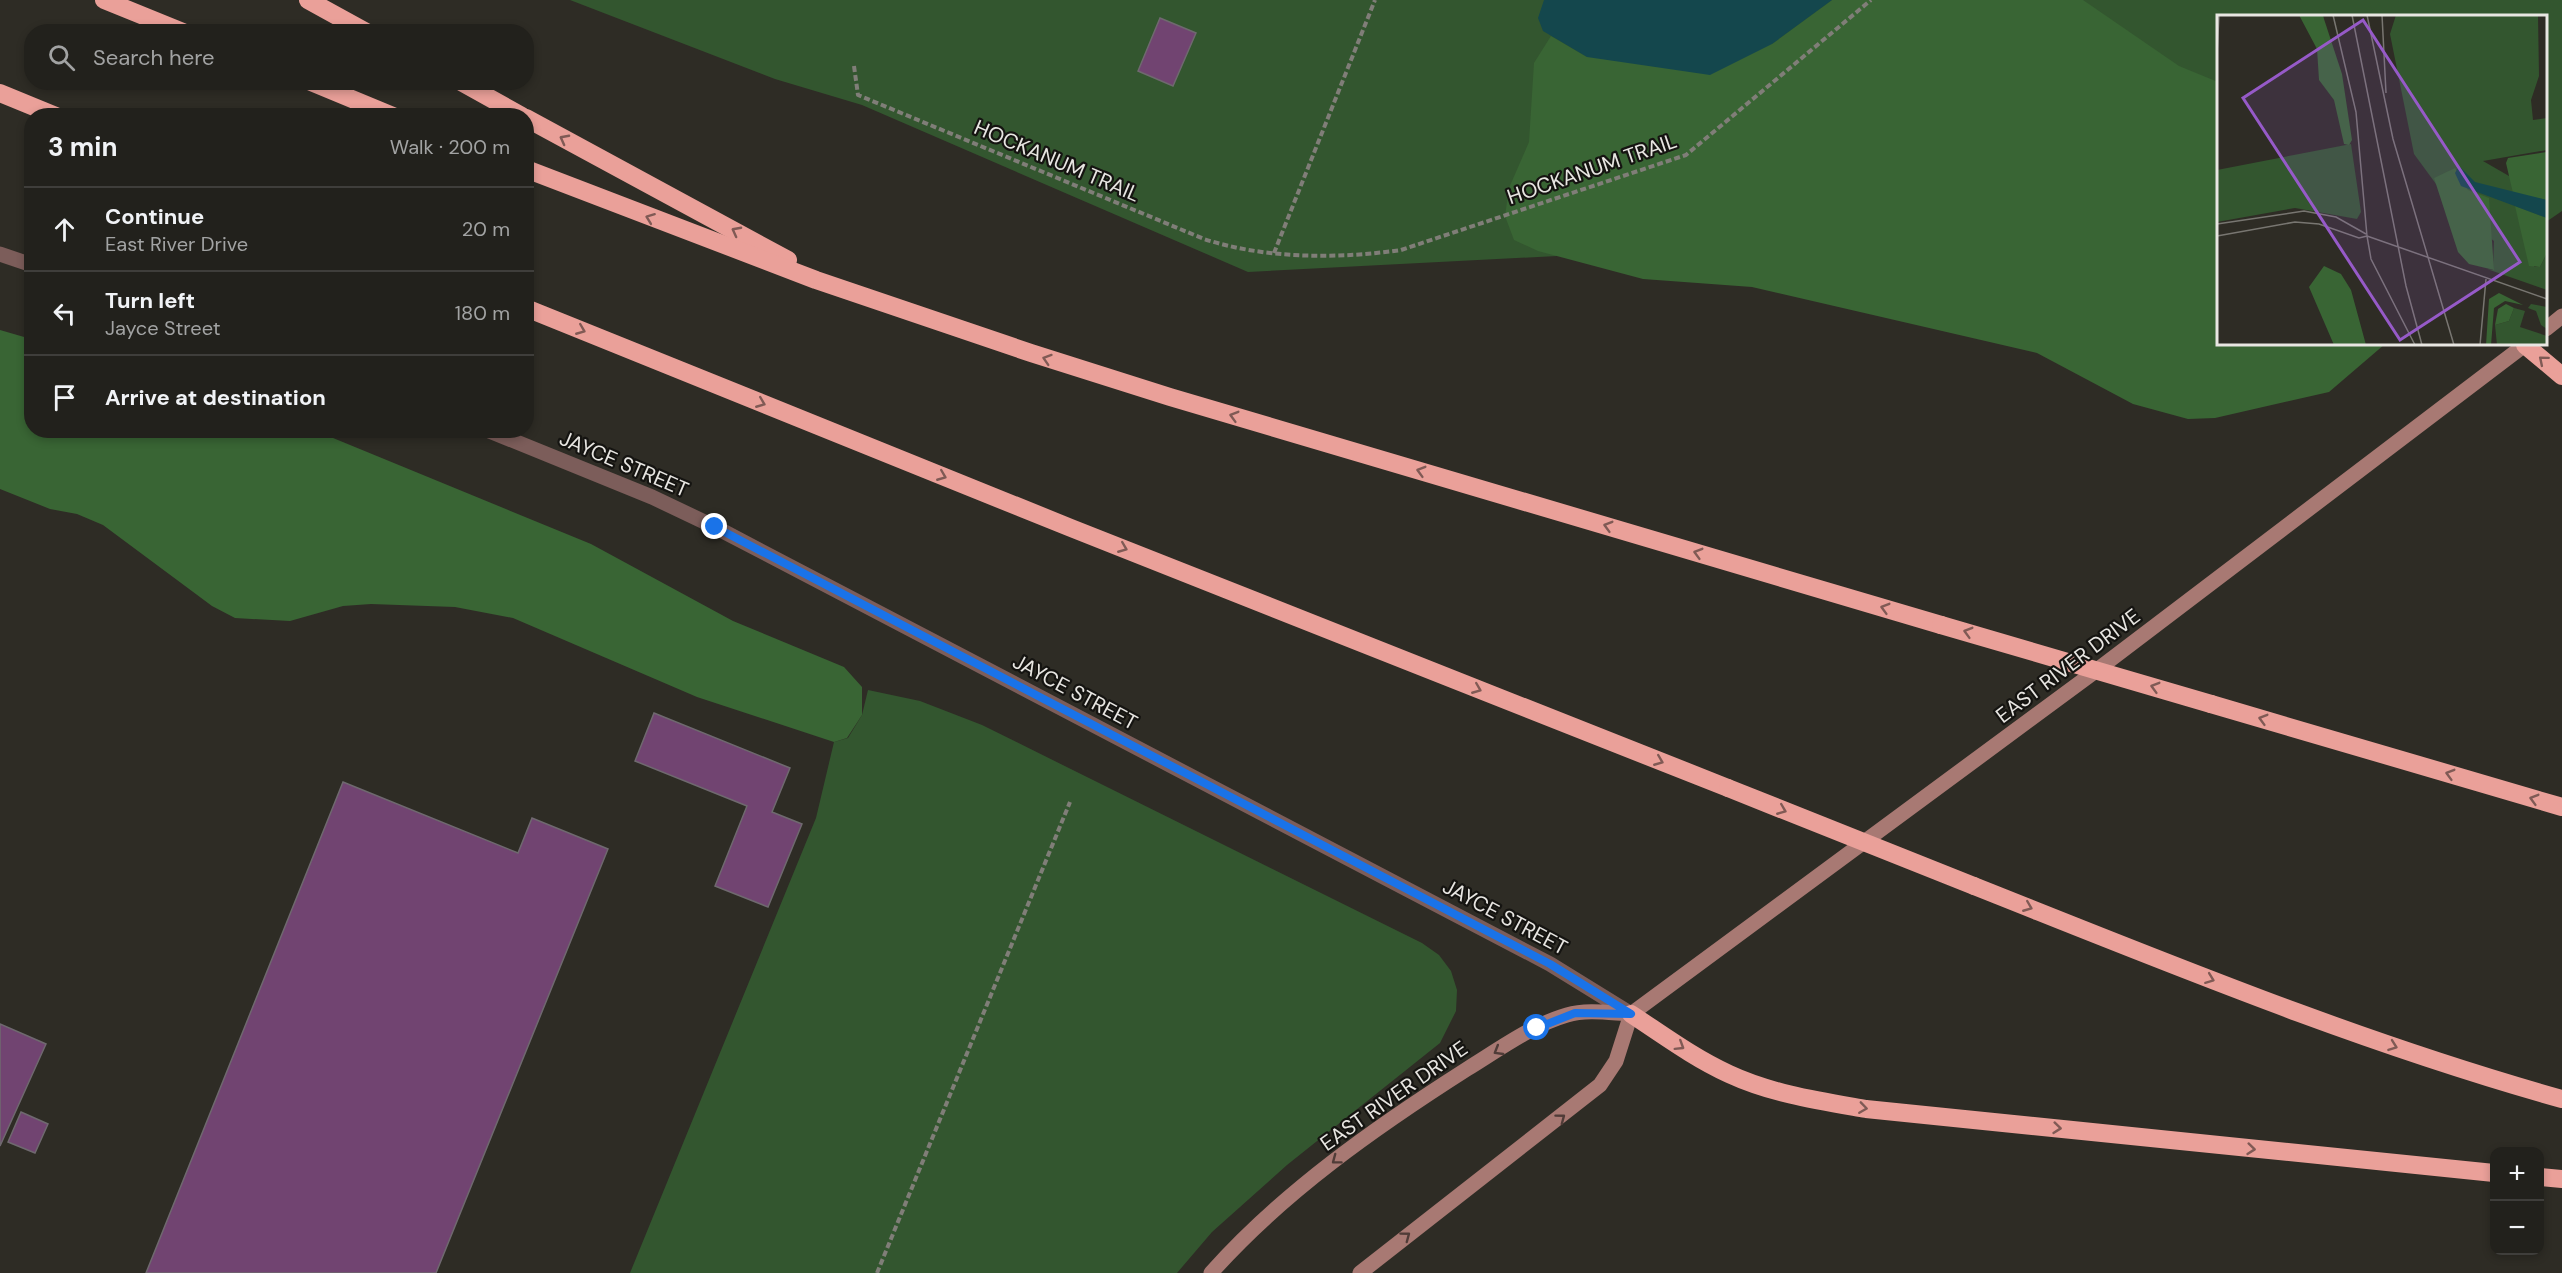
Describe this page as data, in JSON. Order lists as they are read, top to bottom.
{
  "streets": {
    "main road": ["EAST RIVER DRIVE"],
    "street": ["JAYCE STREET"],
    "path": ["HOCKANUM TRAIL"]
  },
  "crossings": [
    ["JAYCE STREET", "EAST RIVER DRIVE"]
  ],
  "page": {
    "search": "Search here",
    "heading": ["3 min", "Walk · 200 m"],
    "list": [
      ["Continue", "East River Drive", "20 m"],
      ["Turn left", "Jayce Street", "180 m"],
      "Arrive at destination"
    ],
    "map_buttons": ["+", "−"]
  }
}
